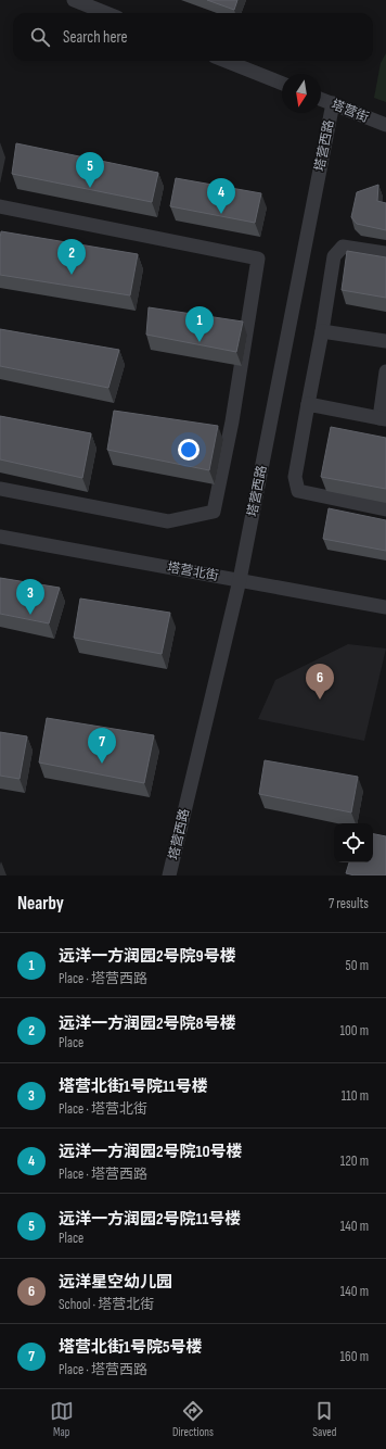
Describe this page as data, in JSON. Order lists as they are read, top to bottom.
{
  "streets": {
    "street": ["塔营街", "塔营西路", "塔营北街"]
  },
  "crossings": [
    ["塔营街", "塔营西路"],
    ["塔营西路", "塔营北街"]
  ],
  "north": "bottom",
  "page": {
    "search": "Search here",
    "pins": [
      "5",
      "4",
      "2",
      "1",
      "3",
      "6",
      "7"
    ],
    "heading": ["Nearby", "7 results"],
    "list": [
      {
        "mark": "1",
        "name": "远洋一方润园2号院9号楼",
        "note": "Place · 塔营西路",
        "value": "50 m"
      },
      {
        "mark": "2",
        "name": "远洋一方润园2号院8号楼",
        "note": "Place",
        "value": "100 m"
      },
      {
        "mark": "3",
        "name": "塔营北街1号院11号楼",
        "note": "Place · 塔营北街",
        "value": "110 m"
      },
      {
        "mark": "4",
        "name": "远洋一方润园2号院10号楼",
        "note": "Place · 塔营西路",
        "value": "120 m"
      },
      {
        "mark": "5",
        "name": "远洋一方润园2号院11号楼",
        "note": "Place",
        "value": "140 m"
      },
      {
        "mark": "6",
        "name": "远洋星空幼儿园",
        "note": "School · 塔营北街",
        "value": "140 m"
      },
      {
        "mark": "7",
        "name": "塔营北街1号院5号楼",
        "note": "Place · 塔营西路",
        "value": "160 m"
      }
    ],
    "nav": ["Map", "Directions", "Saved"]
  }
}
